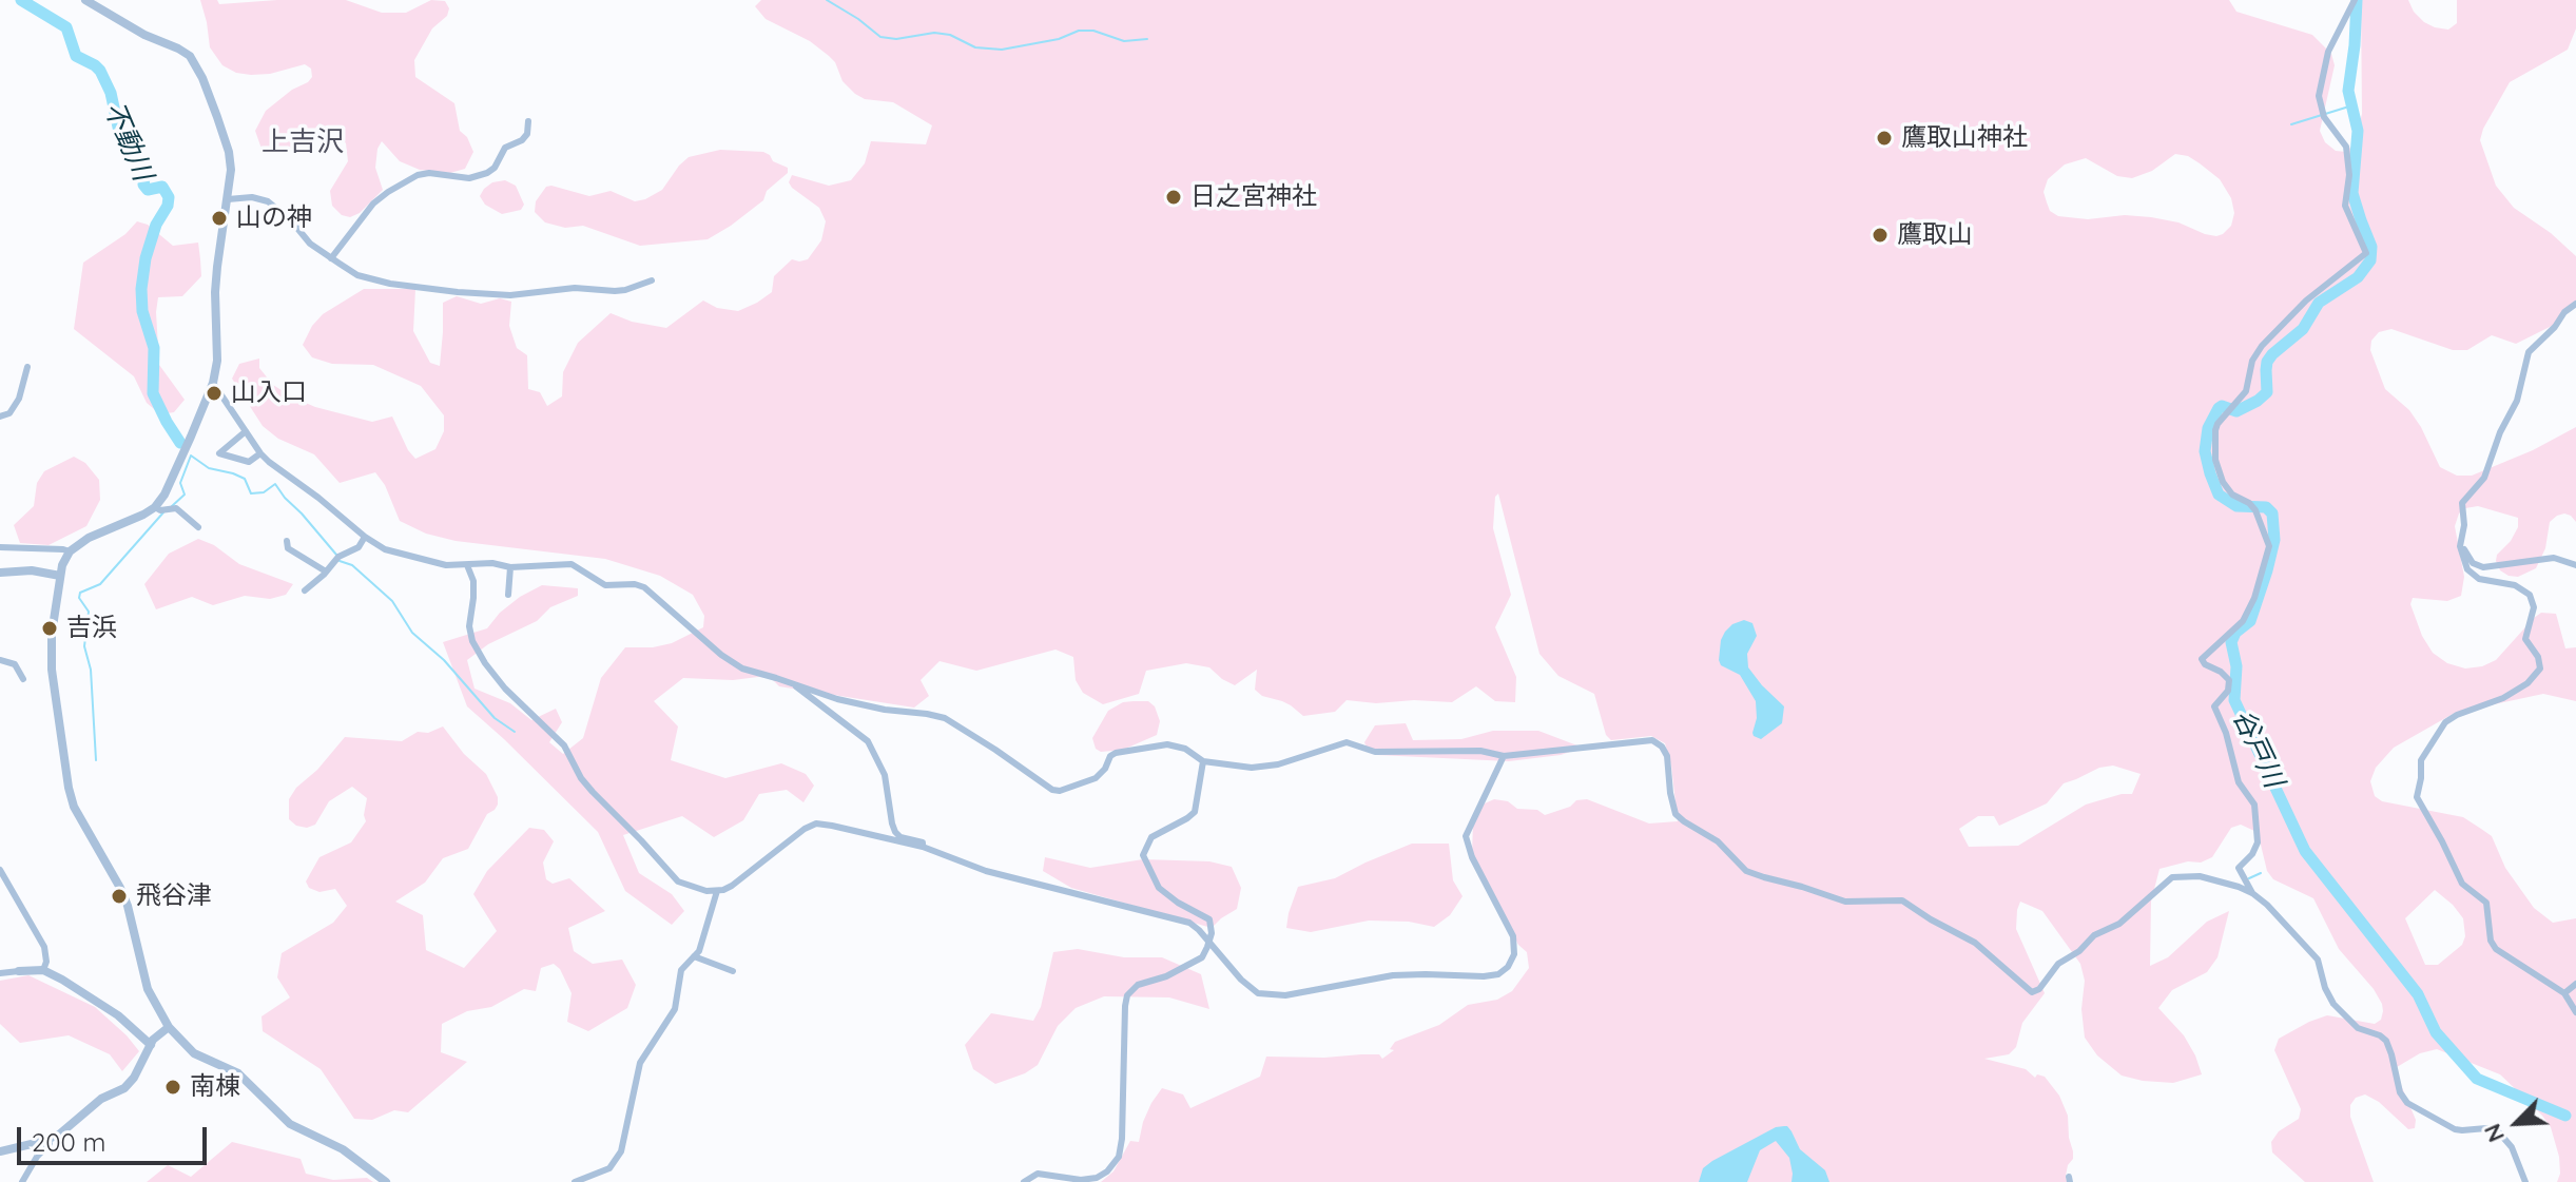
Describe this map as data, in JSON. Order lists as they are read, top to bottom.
{
  "districts": ["上吉沢"],
  "water": ["不動川", "谷戸川"],
  "places": [
    "鷹取山神社",
    "日之宮神社",
    "山の神",
    "鷹取山",
    "山入口",
    "吉浜",
    "飛谷津",
    "南棟"
  ],
  "scale_bar": "200 m",
  "north": "bottom left"
}
